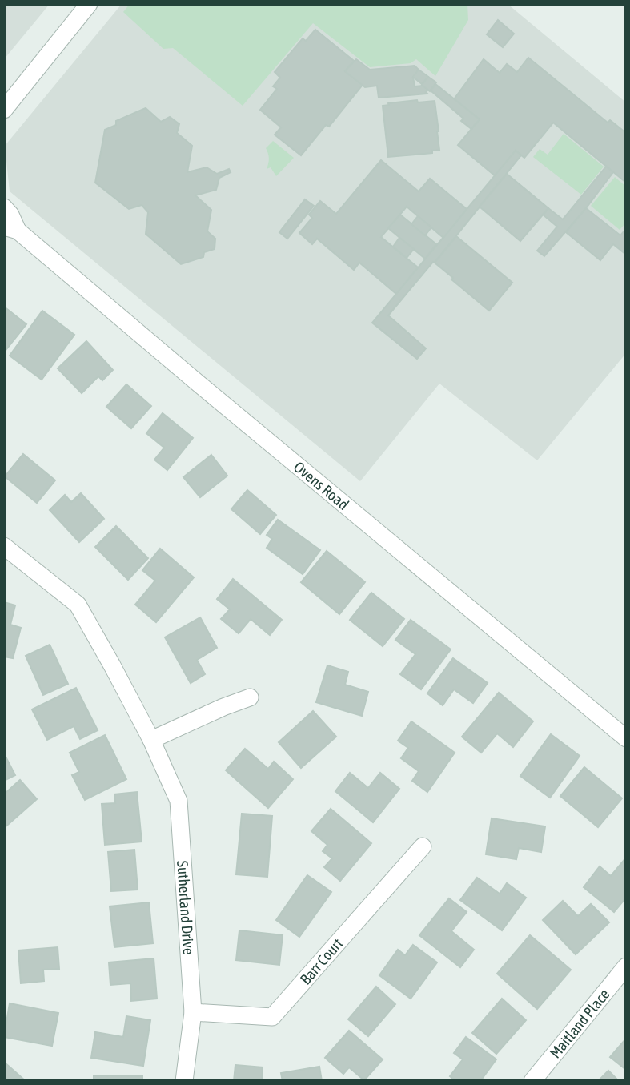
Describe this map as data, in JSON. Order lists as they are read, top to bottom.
{
  "streets": {
    "street": [
      "Ovens Road",
      "Sutherland Drive",
      "Barr Court",
      "Maitland Place"
    ]
  },
  "crossings": [
    ["Sutherland Drive", "Barr Court"]
  ]
}
